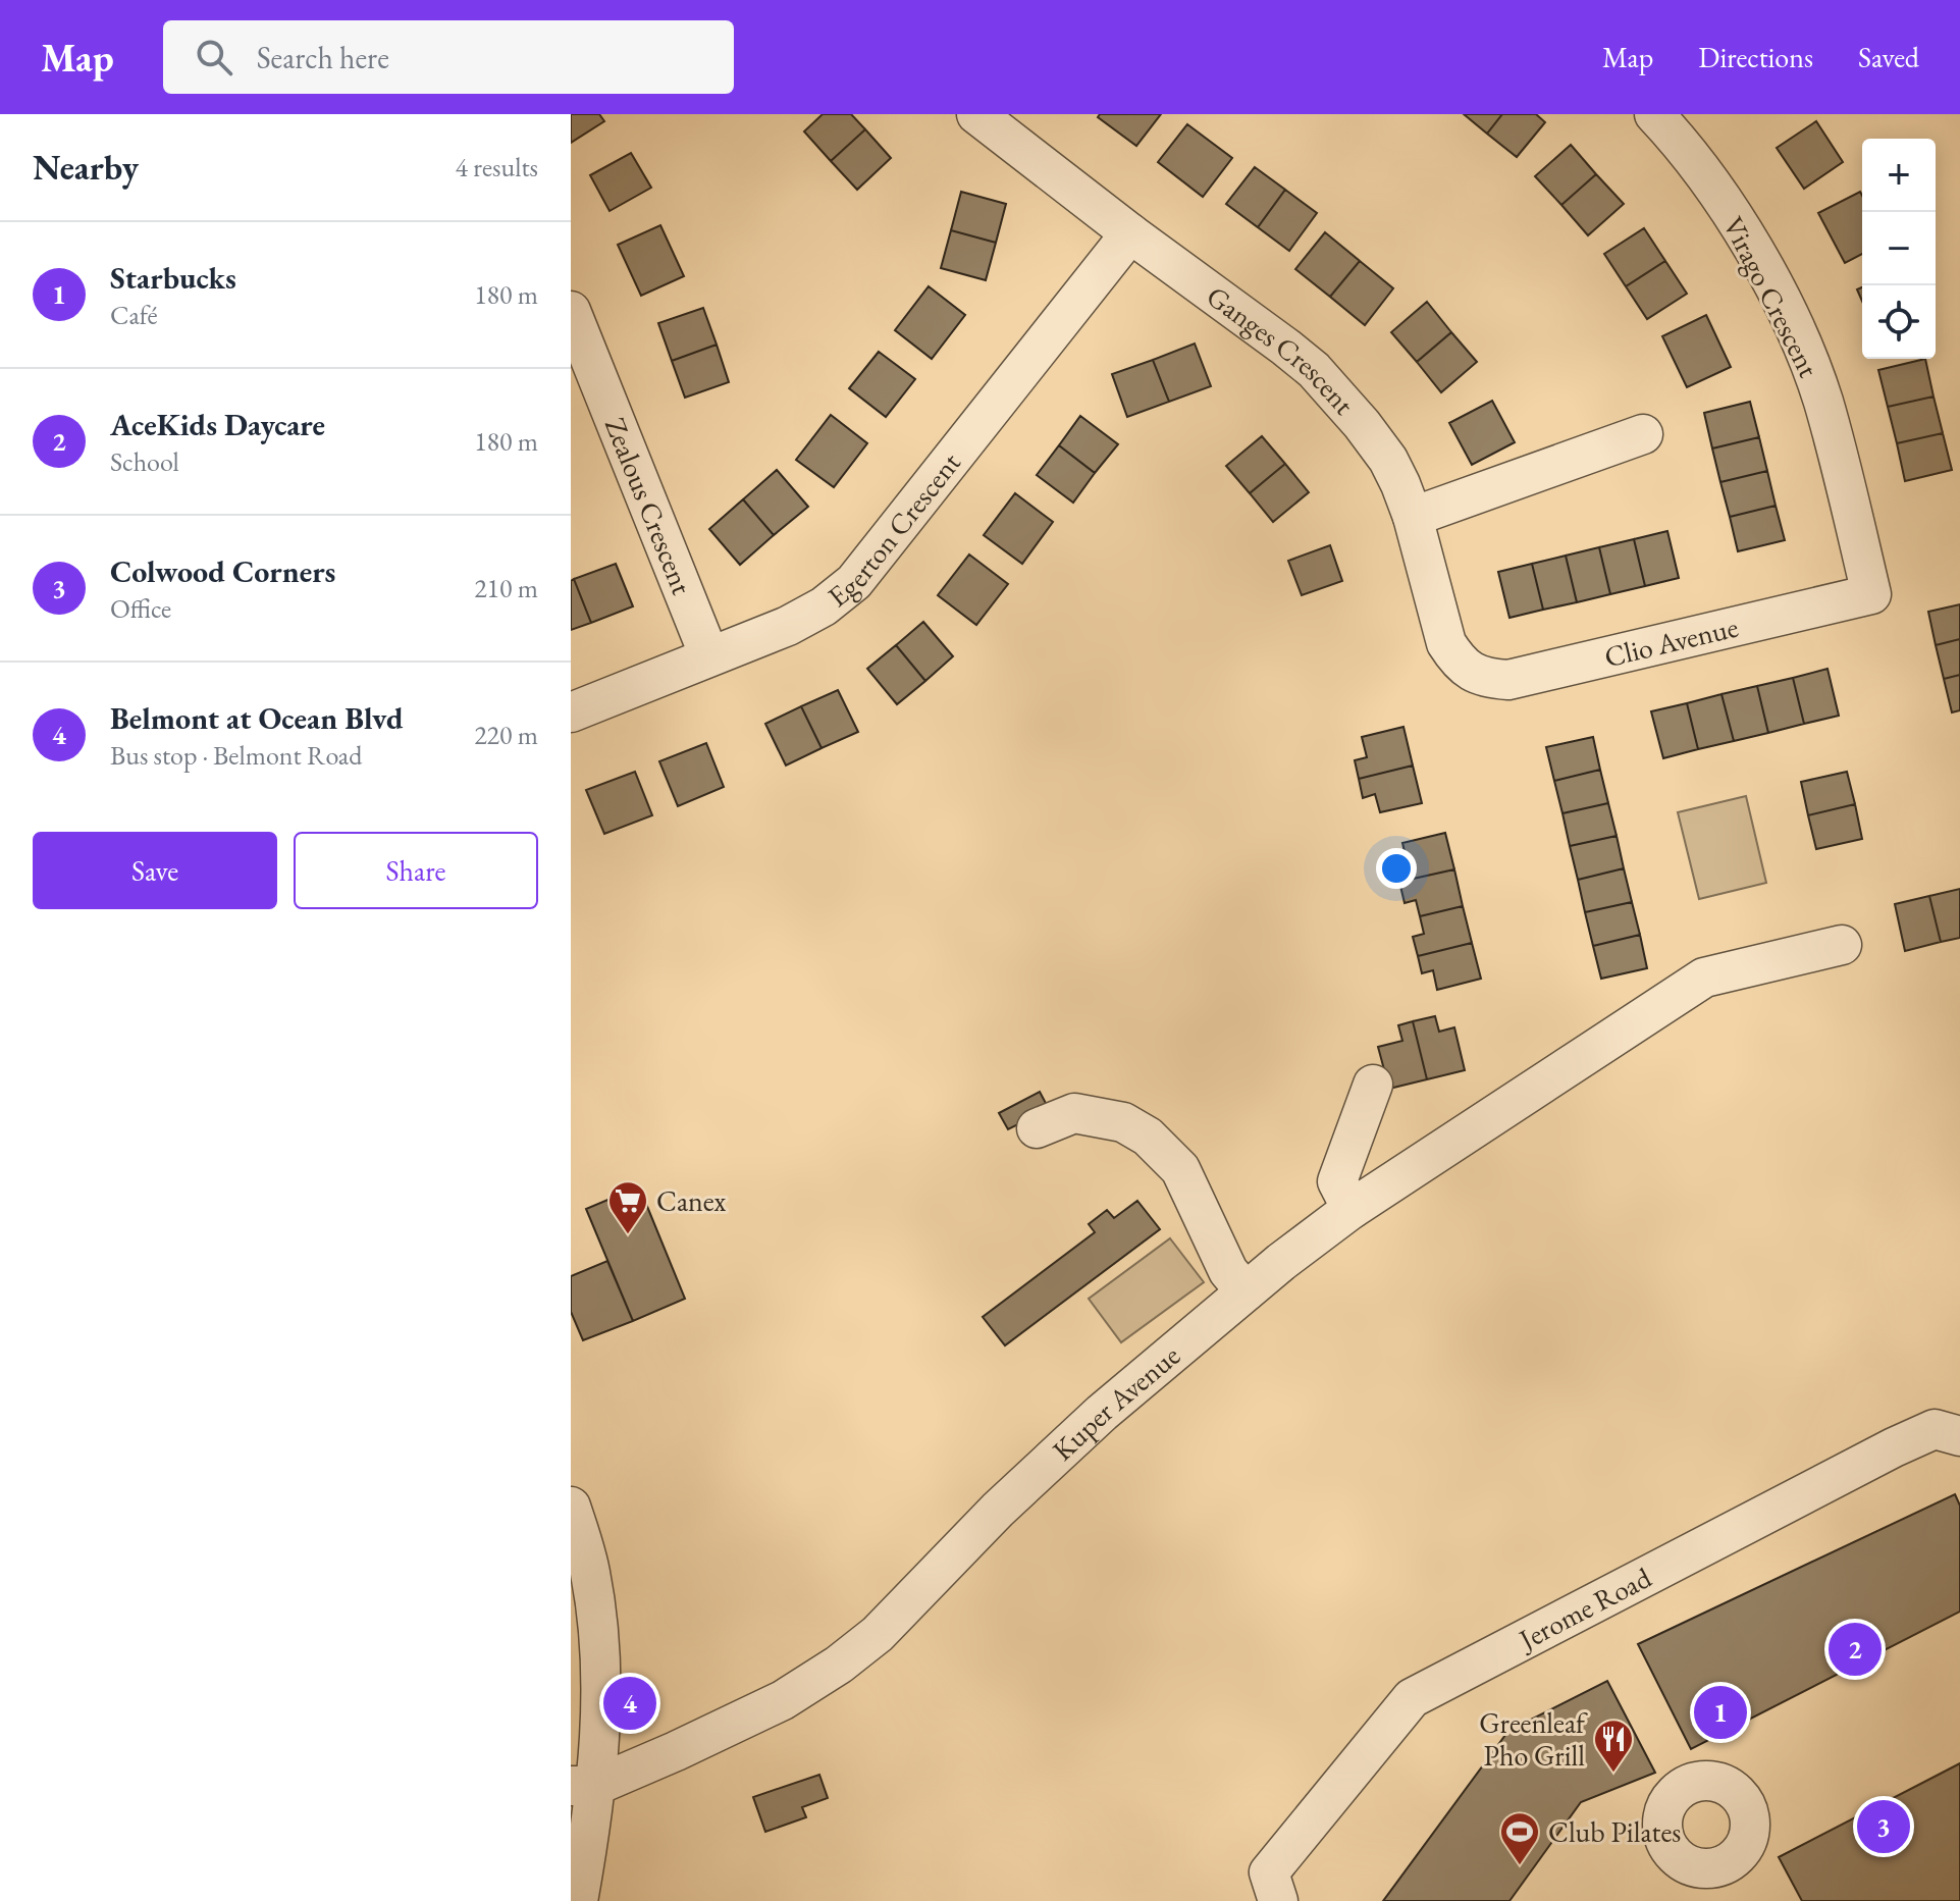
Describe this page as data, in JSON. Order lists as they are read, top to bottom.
{
  "streets": {
    "street": [
      "Virago Crescent",
      "Ganges Crescent",
      "Zealous Crescent",
      "Egerton Crescent",
      "Clio Avenue",
      "Kuper Avenue",
      "Jerome Road"
    ]
  },
  "crossings": [
    ["Virago Crescent", "Clio Avenue"],
    ["Ganges Crescent", "Egerton Crescent"],
    ["Ganges Crescent", "Clio Avenue"],
    ["Zealous Crescent", "Egerton Crescent"]
  ],
  "places": {
    "supermarket": ["Canex"],
    "restaurant": ["Greenleaf Pho Grill"],
    "sports": ["Club Pilates"]
  },
  "page": {
    "header": "Map",
    "search": "Search here",
    "nav": ["Map", "Directions", "Saved"],
    "heading": ["Nearby", "4 results"],
    "map_buttons": ["+", "−"],
    "list": [
      {
        "mark": "1",
        "name": "Starbucks",
        "note": "Café",
        "value": "180 m"
      },
      {
        "mark": "2",
        "name": "AceKids Daycare",
        "note": "School",
        "value": "180 m"
      },
      {
        "mark": "3",
        "name": "Colwood Corners",
        "note": "Office",
        "value": "210 m"
      },
      {
        "mark": "4",
        "name": "Belmont at Ocean Blvd",
        "note": "Bus stop · Belmont Road",
        "value": "220 m"
      }
    ],
    "buttons": ["Save", "Share"],
    "pins": [
      "2",
      "4",
      "1",
      "3"
    ]
  }
}
